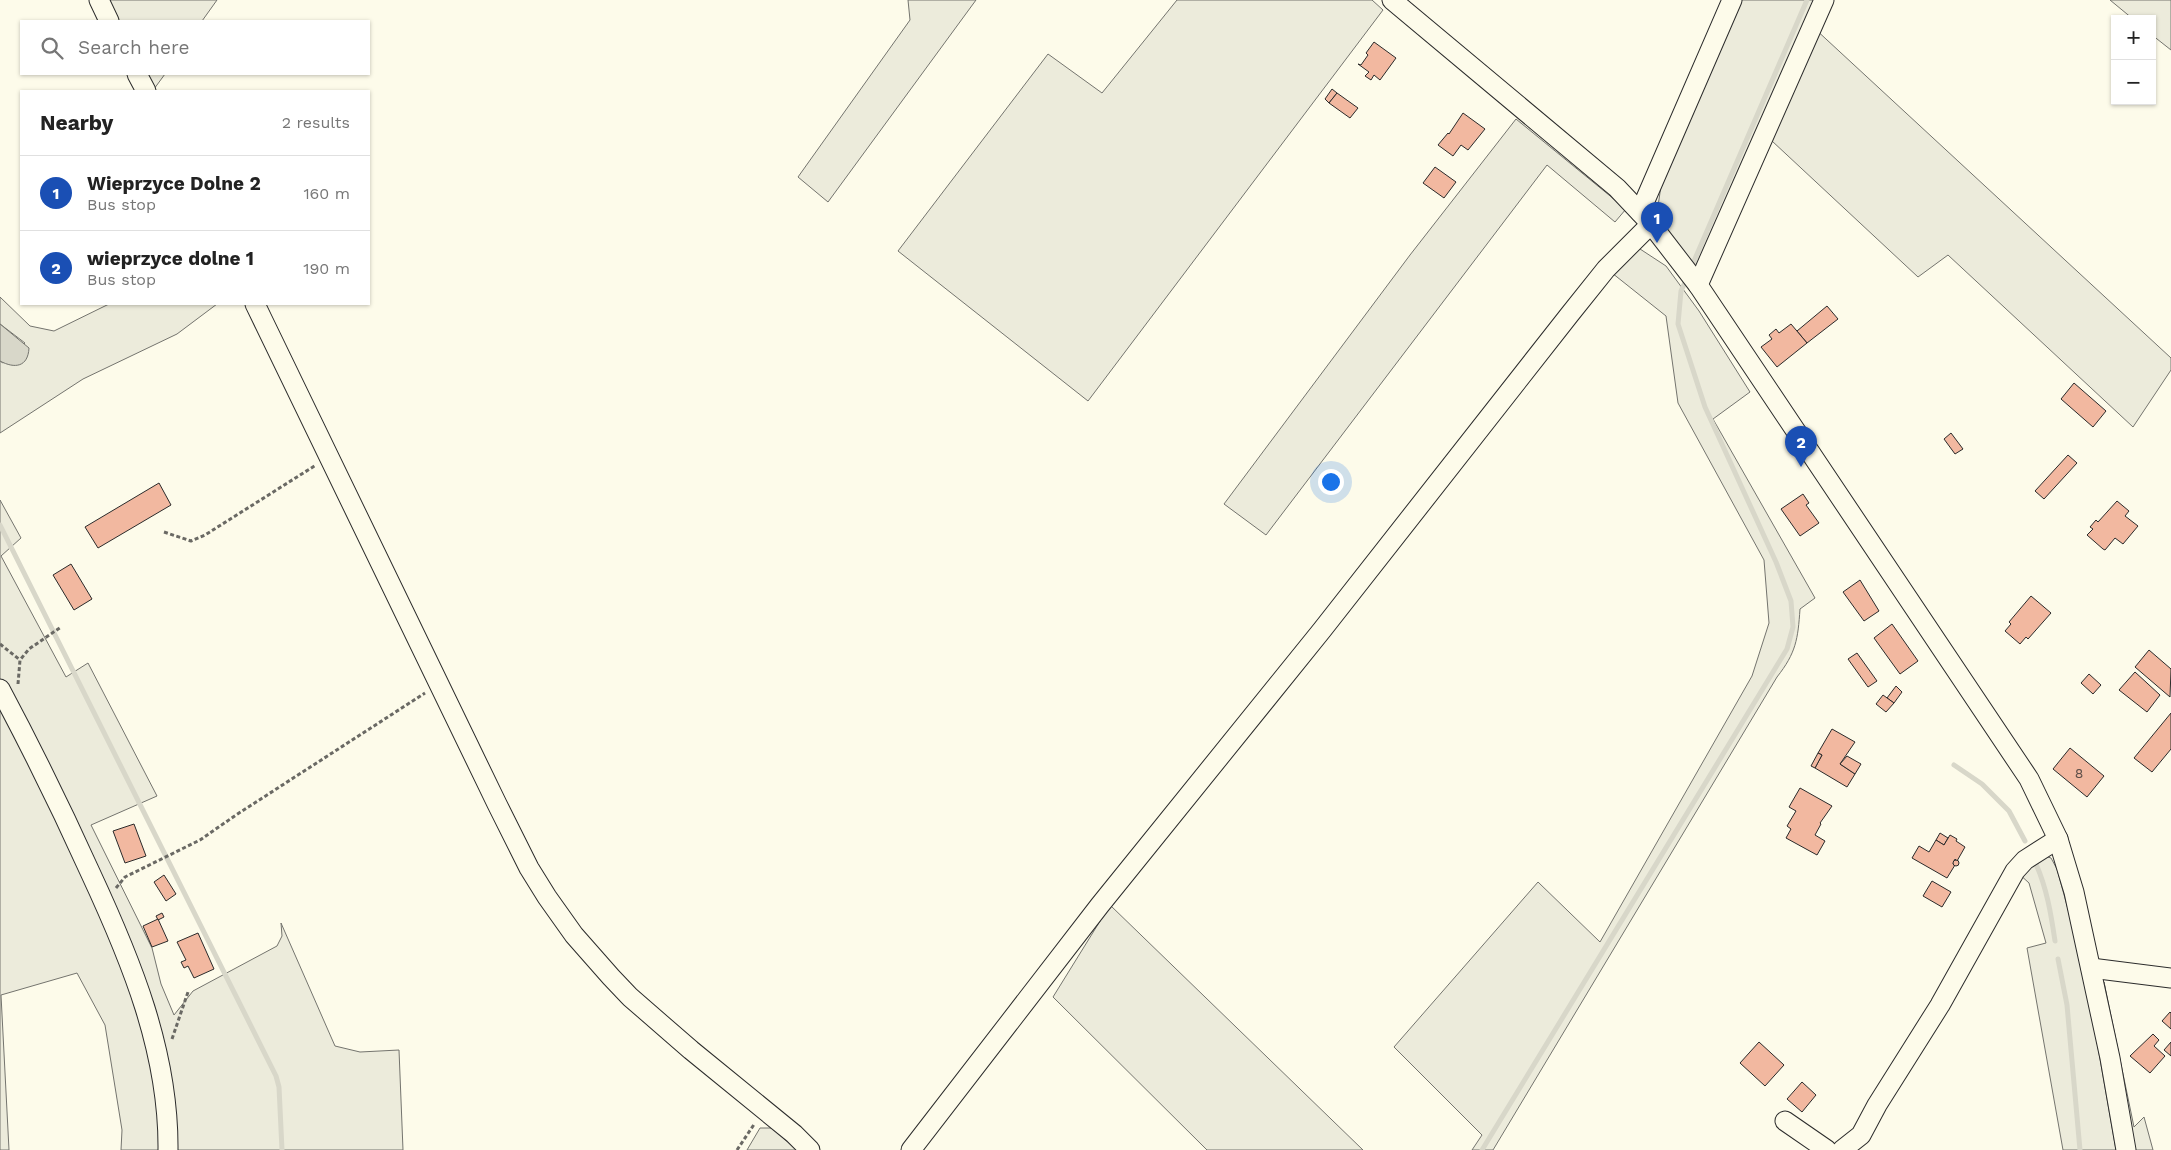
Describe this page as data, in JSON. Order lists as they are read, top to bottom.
{
  "house_numbers": ["8"],
  "page": {
    "map_buttons": ["+", "−"],
    "search": "Search here",
    "heading": ["Nearby", "2 results"],
    "list": [
      {
        "mark": "1",
        "name": "Wieprzyce Dolne 2",
        "note": "Bus stop",
        "value": "160 m"
      },
      {
        "mark": "2",
        "name": "wieprzyce dolne 1",
        "note": "Bus stop",
        "value": "190 m"
      }
    ],
    "pins": ["1", "2"]
  }
}
